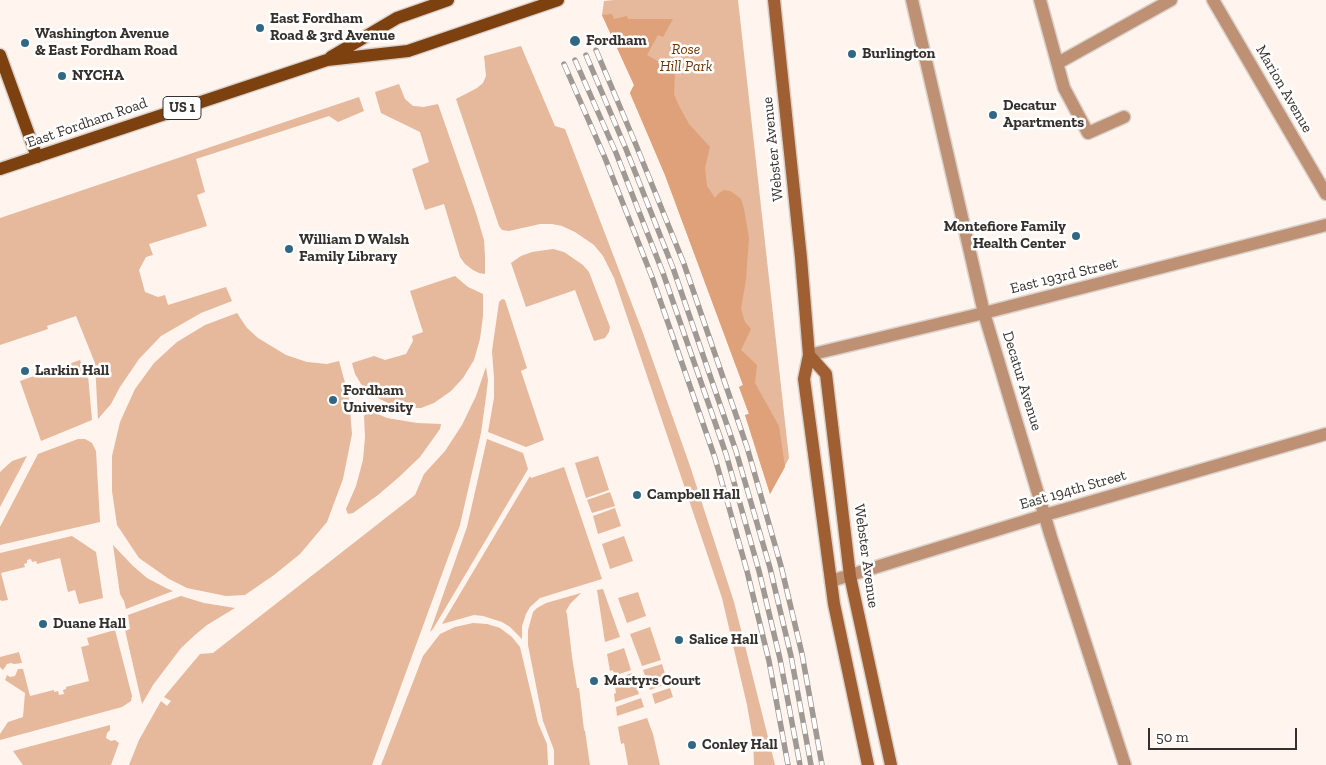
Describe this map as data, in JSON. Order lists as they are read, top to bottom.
{
  "streets": {
    "main road": ["US 1", "East Fordham Road", "Webster Avenue"],
    "street": [
      "Marion Avenue",
      "East 193rd Street",
      "Decatur Avenue",
      "East 194th Street"
    ]
  },
  "crossings": [
    ["Webster Avenue", "East 193rd Street"],
    ["Webster Avenue", "East 194th Street"],
    ["East 193rd Street", "Decatur Avenue"],
    ["Decatur Avenue", "East 194th Street"]
  ],
  "parks": ["Rose Hill Park"],
  "places": [
    "East Fordham Road & 3rd Avenue",
    "Fordham",
    "Washington Avenue & East Fordham Road",
    "Burlington",
    "NYCHA",
    "Decatur Apartments",
    "Montefiore Family Health Center",
    "William D Walsh Family Library",
    "Larkin Hall",
    "Fordham University",
    "Campbell Hall",
    "Duane Hall",
    "Salice Hall",
    "Martyrs Court",
    "Conley Hall"
  ],
  "scale_bar": "50 m"
}
